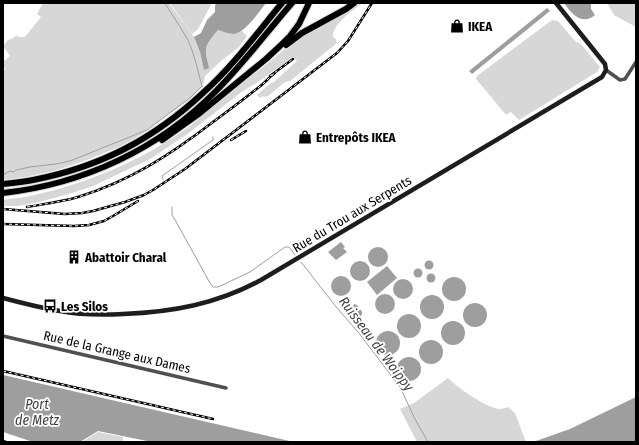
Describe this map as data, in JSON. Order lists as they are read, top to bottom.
{
  "streets": {
    "street": ["Rue du Trou aux Serpents", "Rue de la Grange aux Dames"]
  },
  "water": ["Ruisseau de Woippy", "Port de Metz"],
  "places": {
    "shop": ["IKEA", "Entrepôts IKEA"],
    "building": ["Abattoir Charal"],
    "bus stop": ["Les Silos"]
  }
}
